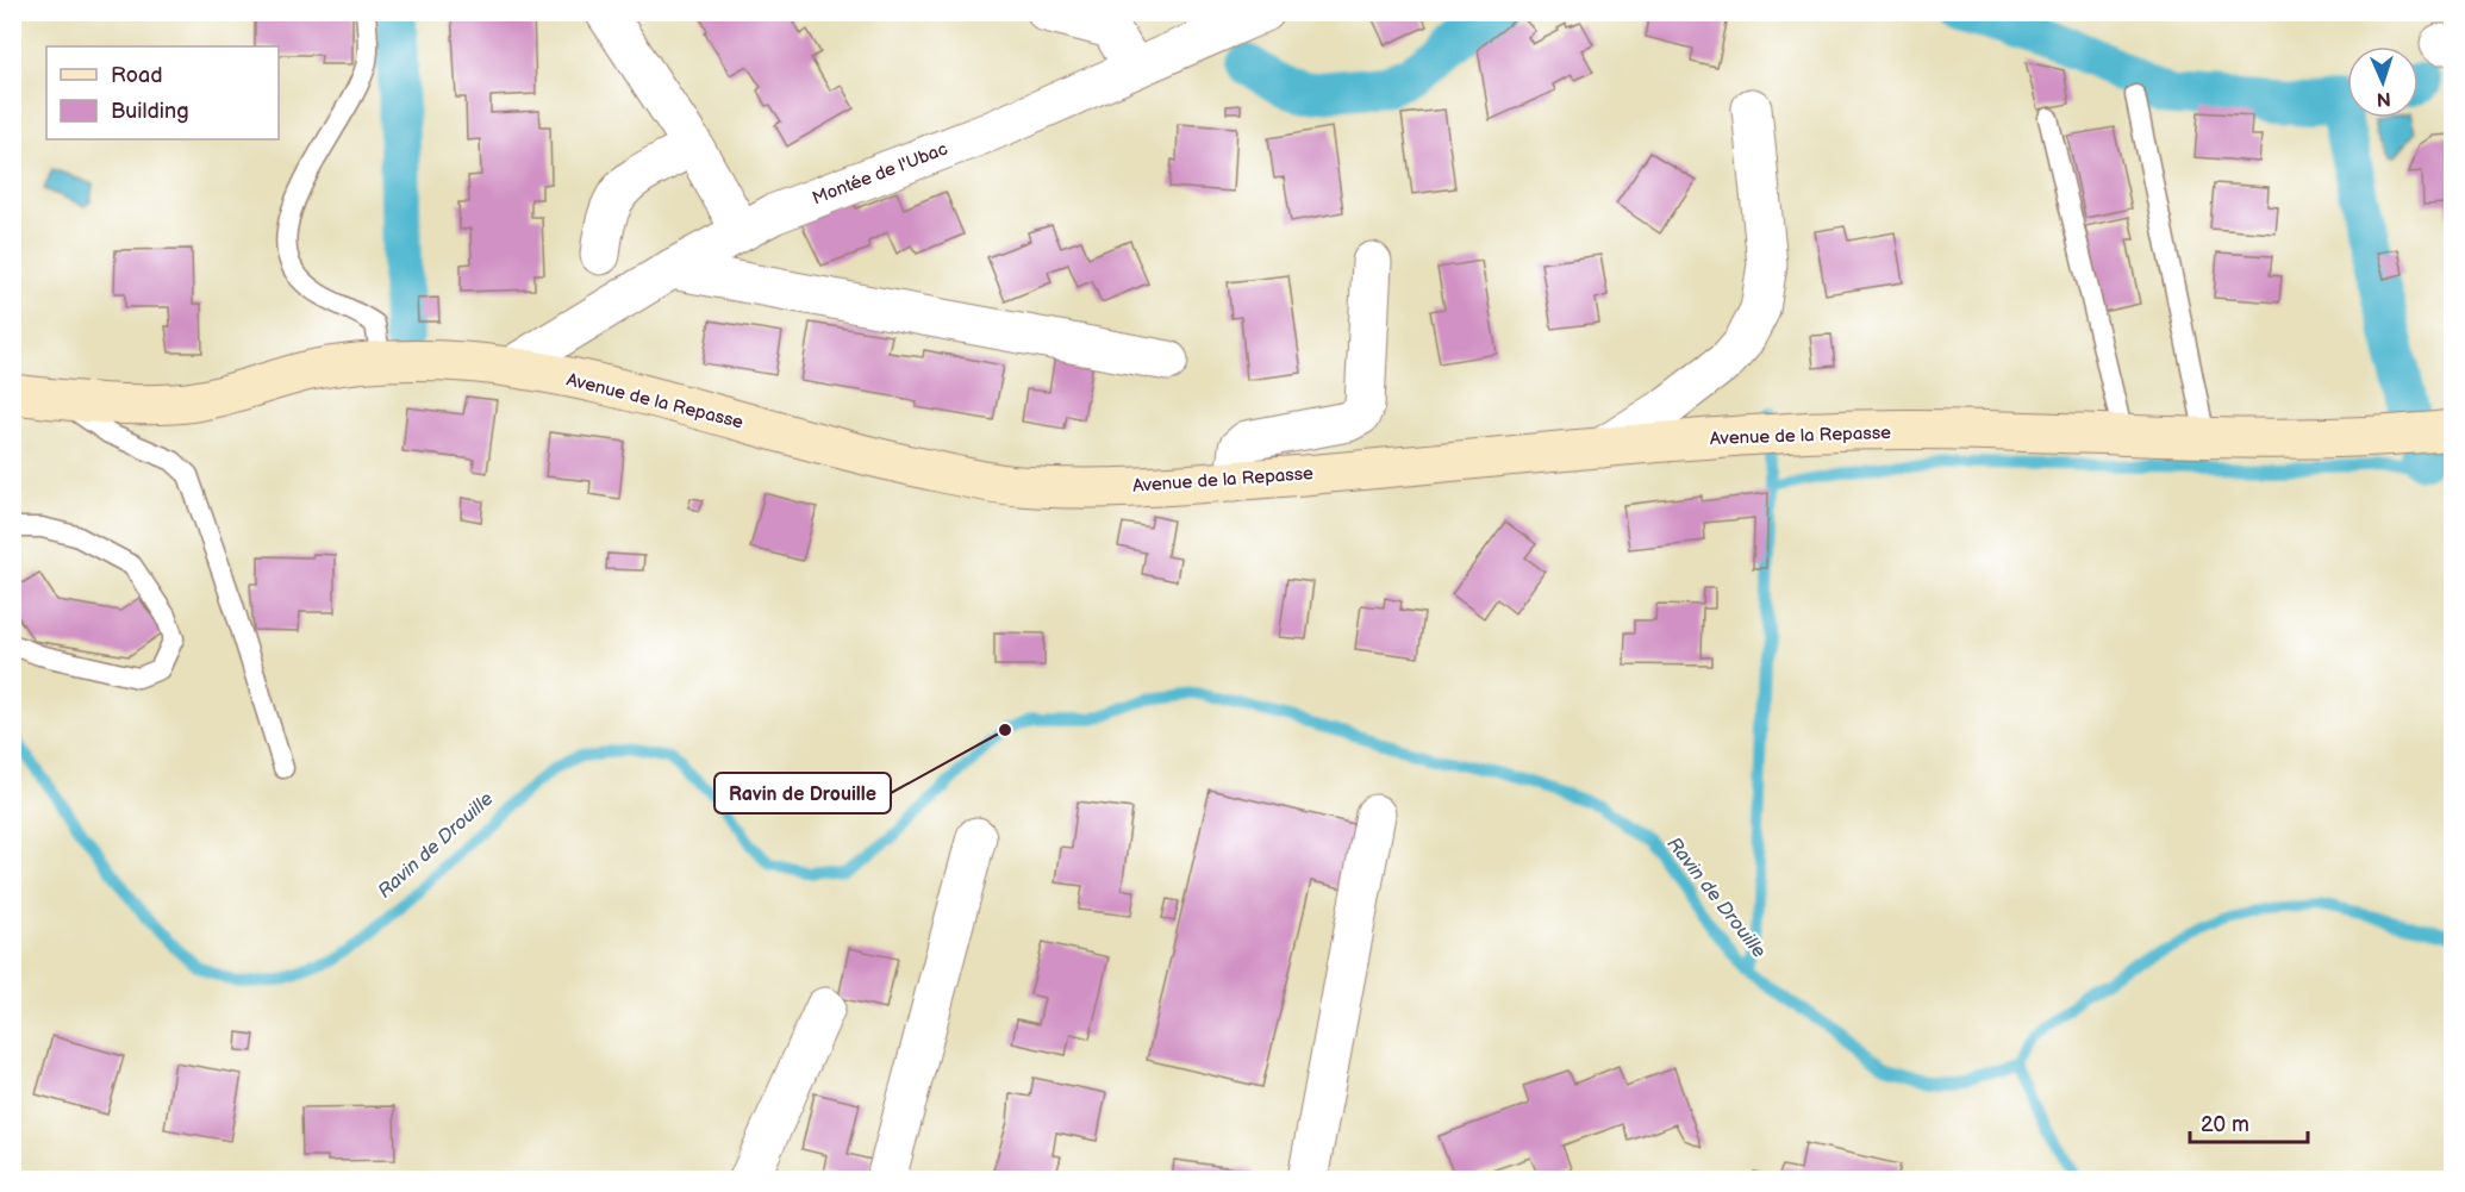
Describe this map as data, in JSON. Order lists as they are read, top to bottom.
{
  "streets": {
    "street": ["Montée de l'Ubac", "Avenue de la Repasse"]
  },
  "crossings": [
    ["Montée de l'Ubac", "Avenue de la Repasse"]
  ],
  "water": ["Ravin de Drouille"],
  "places": ["Ravin de Drouille"],
  "legend": ["Road", "Building"],
  "scale_bar": "20 m",
  "north": "bottom"
}
